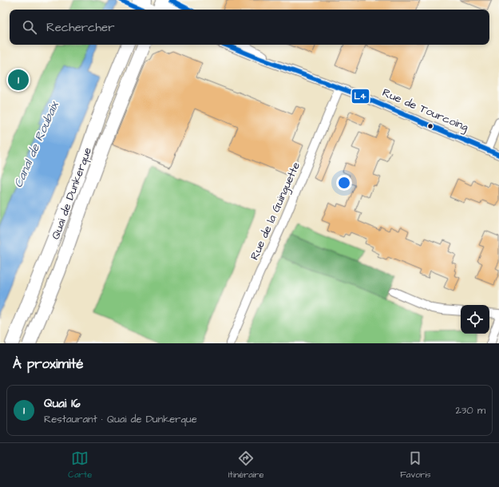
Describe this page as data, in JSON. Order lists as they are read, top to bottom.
{
  "streets": {
    "main road": ["Quai de Dunkerque"],
    "street": ["Rue de Tourcoing", "Rue de la Guinguette"]
  },
  "crossings": [
    ["Rue de Tourcoing", "Rue de la Guinguette"]
  ],
  "water": ["Canal de Roubaix"],
  "lines": ["transit line L4"],
  "page": {
    "search": "Rechercher",
    "pins": "1",
    "heading": "À proximité",
    "list": [
      {
        "mark": "1",
        "name": "Quai 16",
        "note": "Restaurant · Quai de Dunkerque",
        "value": "230 m"
      }
    ],
    "nav": ["Carte", "Itinéraire", "Favoris"]
  }
}
